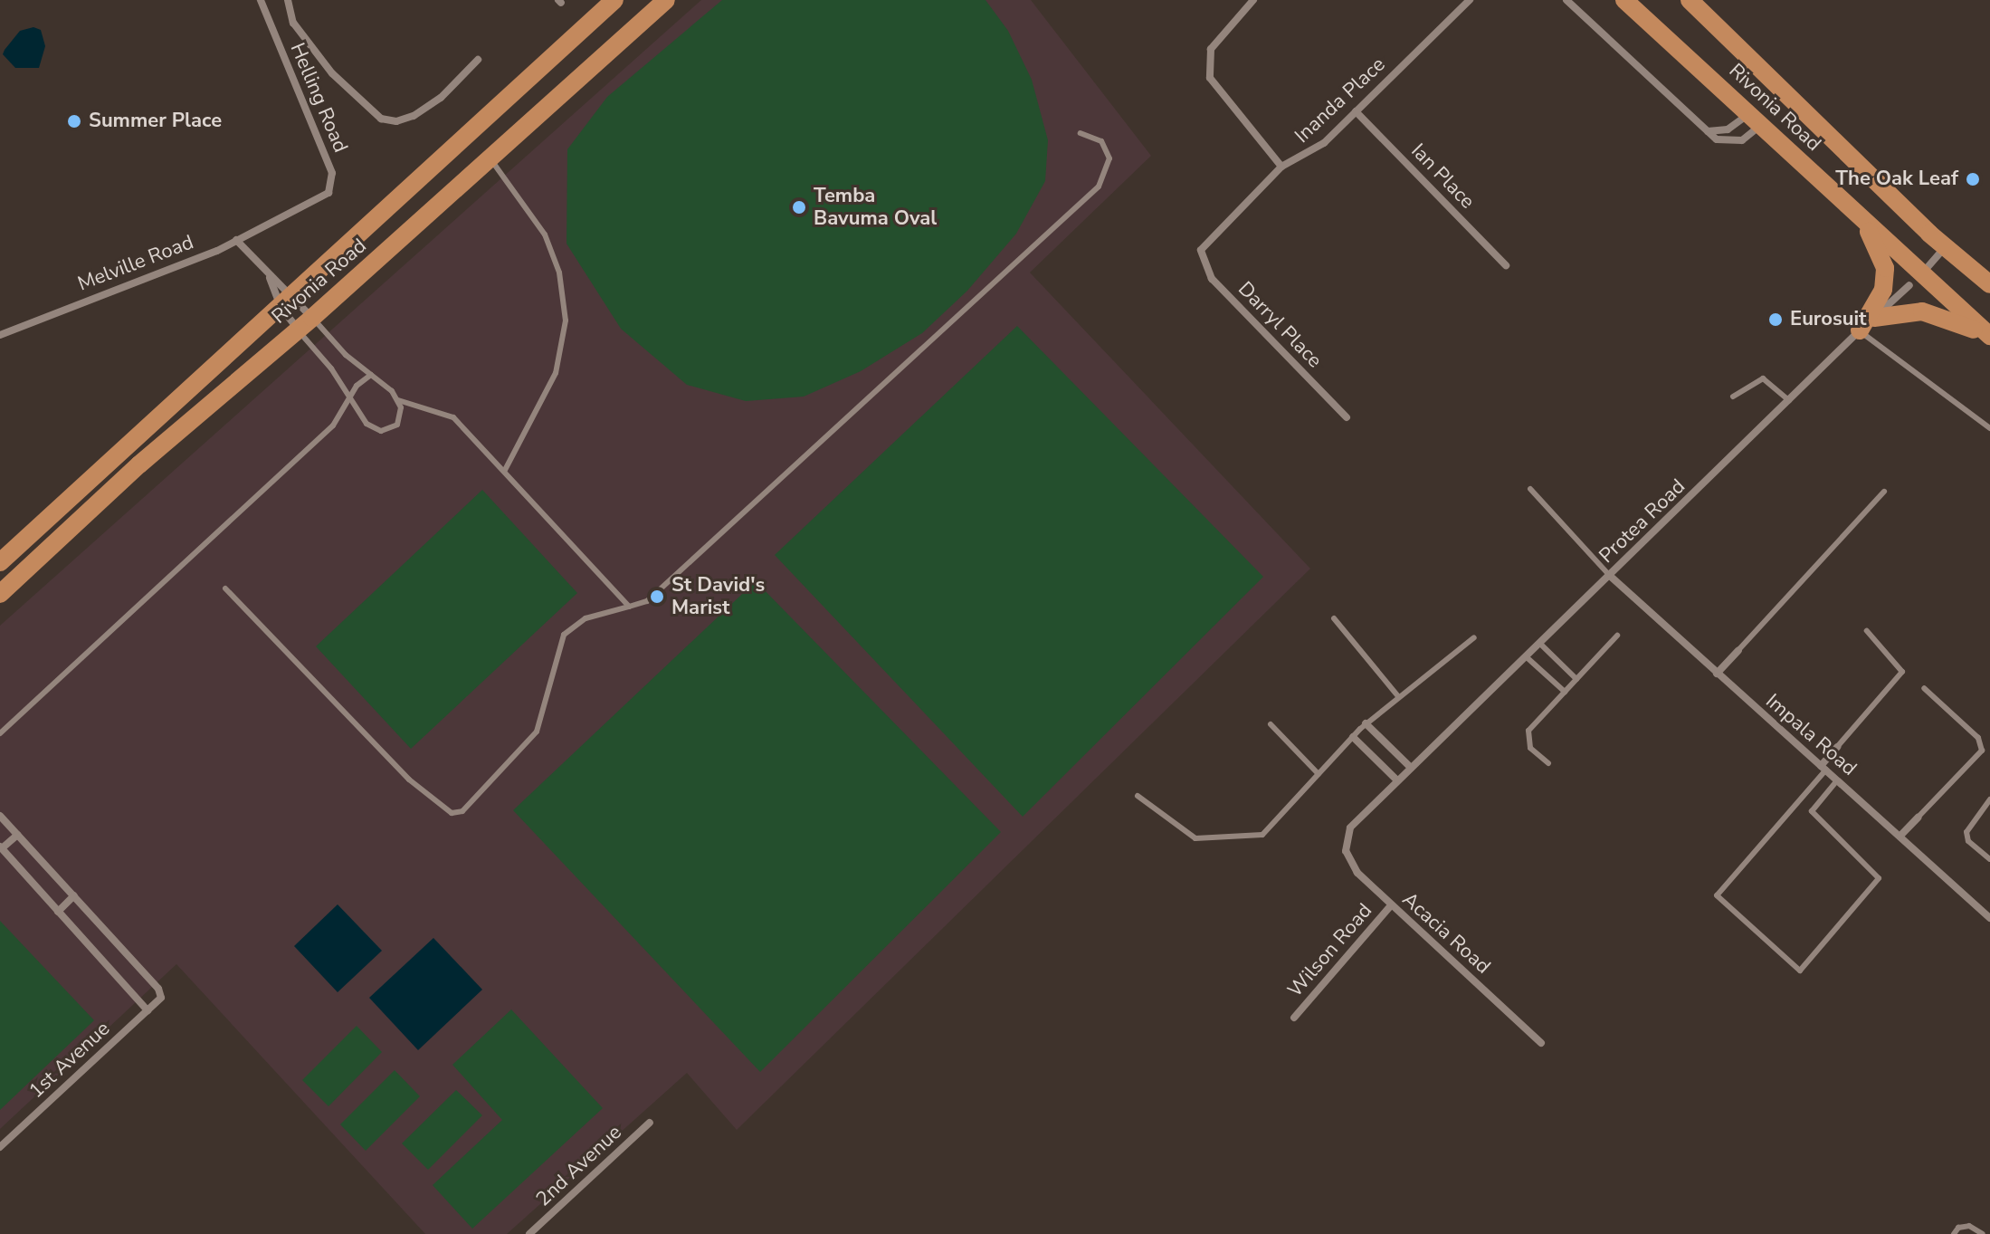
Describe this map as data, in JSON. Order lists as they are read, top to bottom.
{
  "streets": {
    "main road": ["Rivonia Road"],
    "street": [
      "Helling Road",
      "Inanda Place",
      "Ian Place",
      "Melville Road",
      "Darryl Place",
      "Protea Road",
      "Impala Road",
      "Acacia Road",
      "Wilson Road",
      "1st Avenue",
      "2nd Avenue"
    ]
  },
  "crossings": [
    ["Helling Road", "Melville Road"],
    ["Inanda Place", "Ian Place"],
    ["Inanda Place", "Darryl Place"],
    ["Rivonia Road", "Protea Road"],
    ["Protea Road", "Impala Road"],
    ["Protea Road", "Acacia Road"],
    ["Acacia Road", "Wilson Road"]
  ],
  "places": [
    "Summer Place",
    "The Oak Leaf",
    "Temba Bavuma Oval",
    "Eurosuit",
    "St David's Marist"
  ]
}
